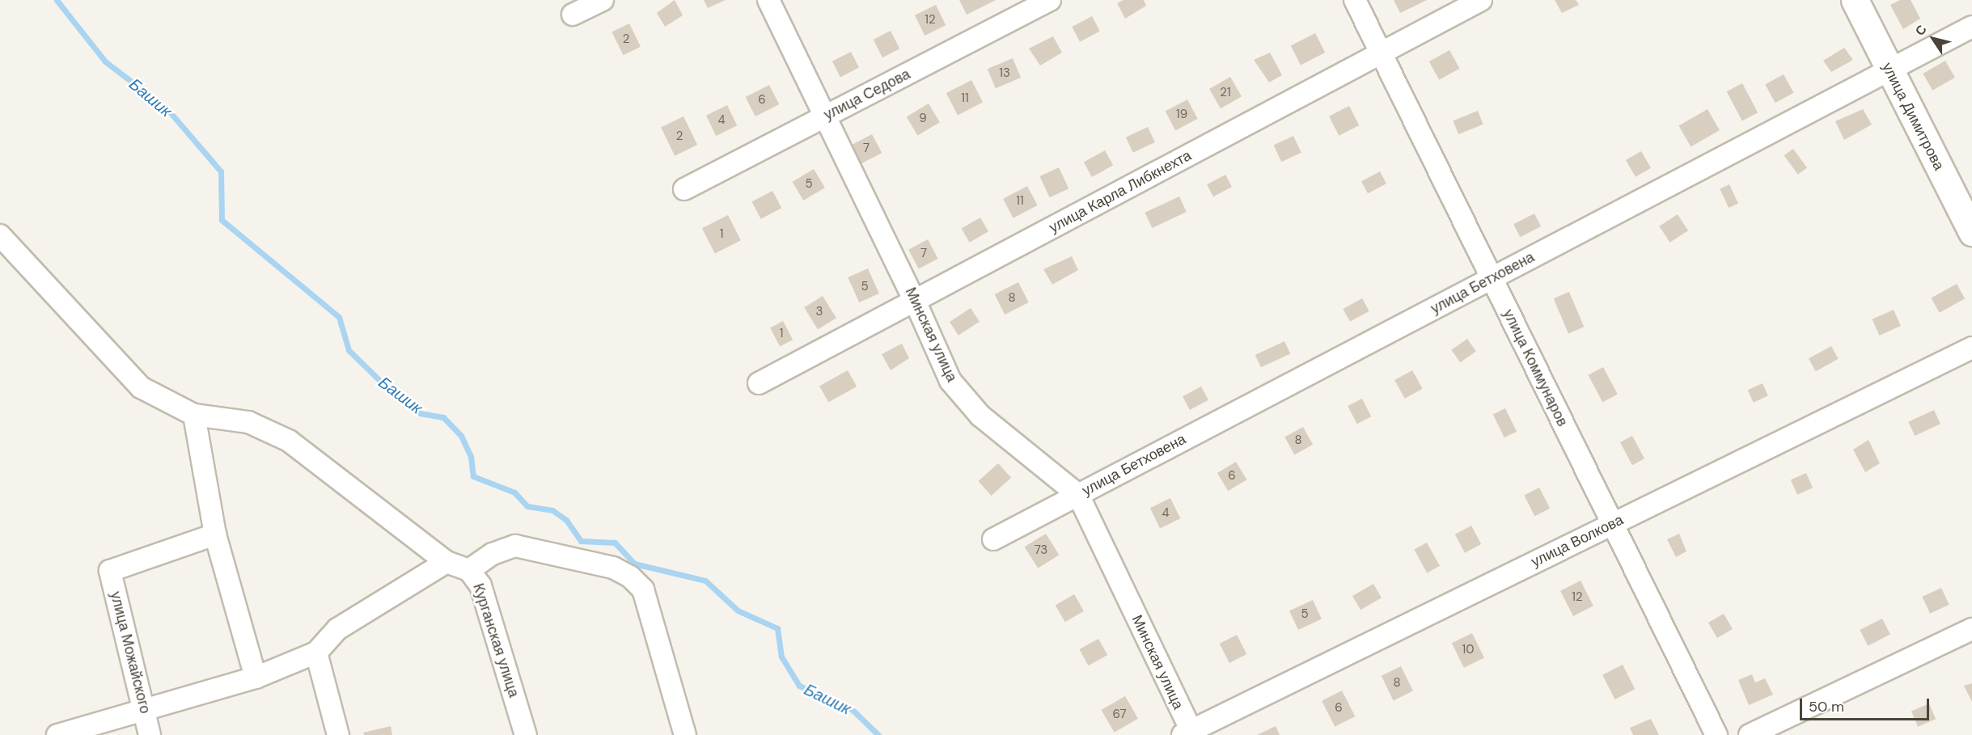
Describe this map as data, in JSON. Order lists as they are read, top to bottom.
{
  "streets": {
    "street": [
      "улица Седова",
      "улица Димитрова",
      "улица Карла Либкнехта",
      "улица Бетховена",
      "Минская улица",
      "улица Коммунаров",
      "улица Волкова",
      "Курганская улица",
      "улица Можайского"
    ]
  },
  "crossings": [
    ["улица Седова", "Минская улица"],
    ["улица Димитрова", "улица Бетховена"],
    ["улица Карла Либкнехта", "Минская улица"],
    ["улица Карла Либкнехта", "улица Коммунаров"],
    ["улица Бетховена", "Минская улица"],
    ["улица Бетховена", "улица Коммунаров"],
    ["Минская улица", "улица Волкова"],
    ["улица Коммунаров", "улица Волкова"]
  ],
  "water": ["Башик"],
  "house_numbers": [
    "12",
    "2",
    "13",
    "21",
    "11",
    "6",
    "19",
    "9",
    "4",
    "2",
    "7",
    "5",
    "11",
    "1",
    "7",
    "5",
    "8",
    "3",
    "1",
    "8",
    "6",
    "4",
    "73",
    "12",
    "5",
    "10",
    "8",
    "6",
    "67"
  ],
  "scale_bar": "50 m",
  "north": "top left"
}
